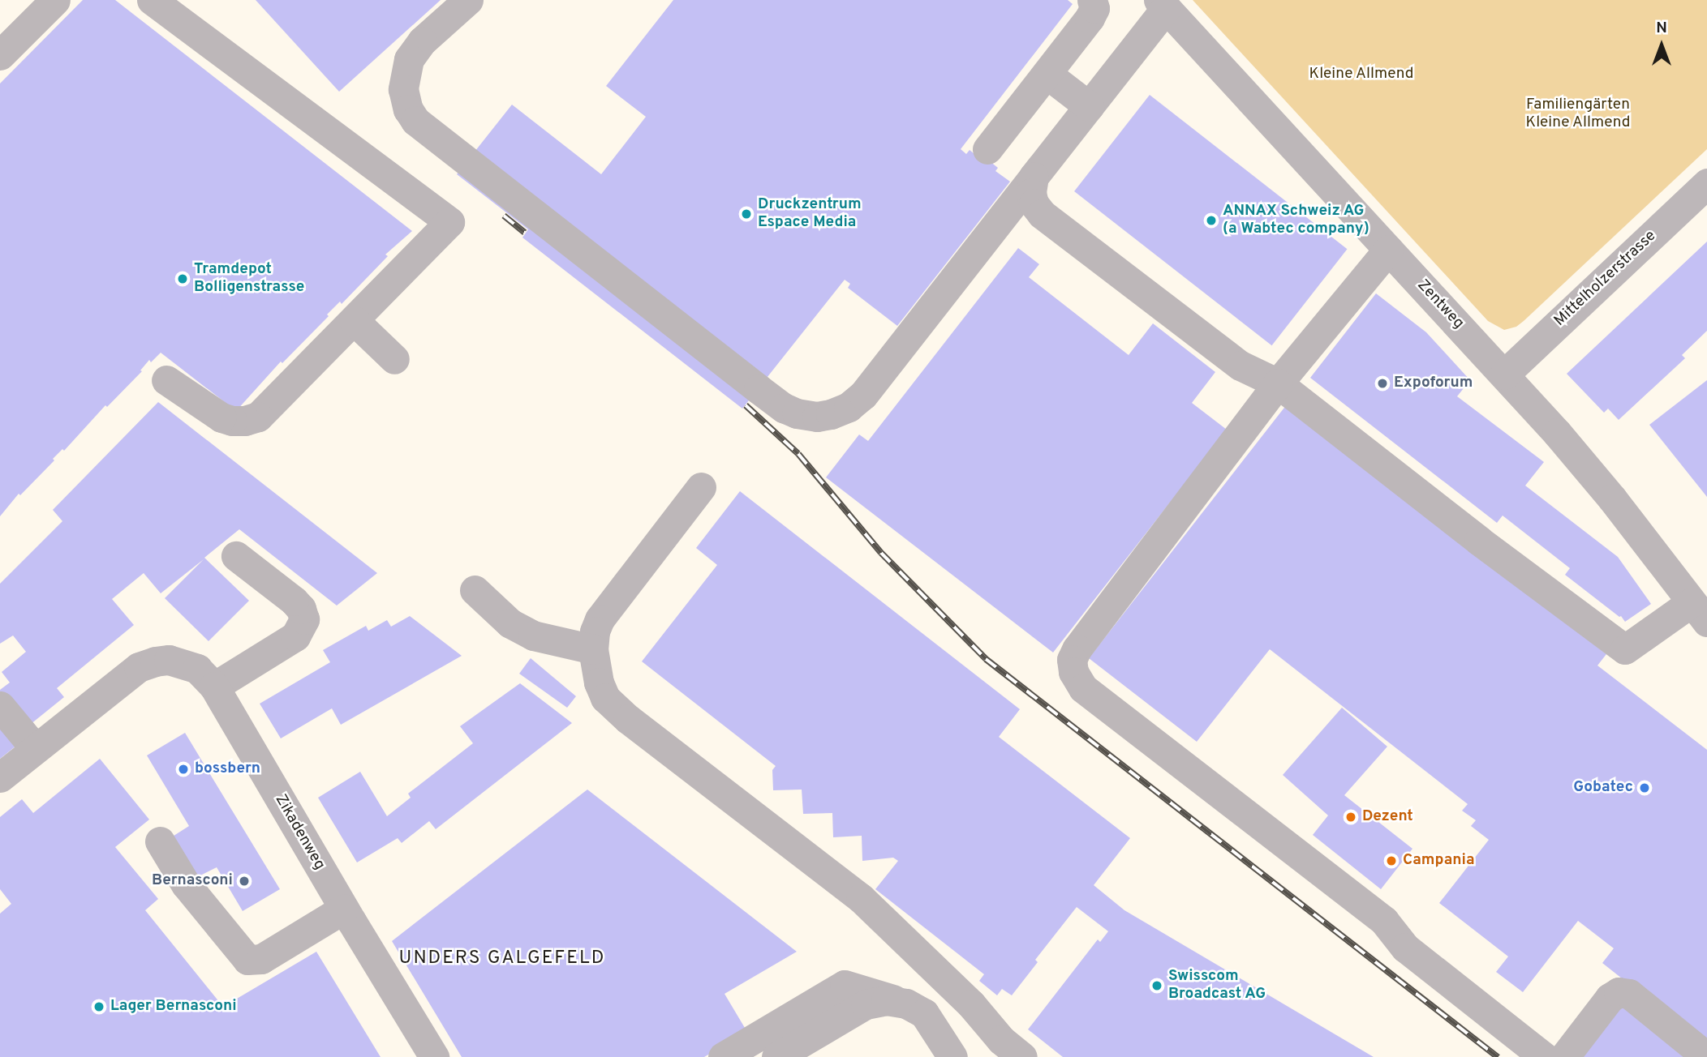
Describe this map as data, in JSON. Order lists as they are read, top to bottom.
{
  "streets": {
    "street": ["Mittelholzerstrasse", "Zentweg", "Zikadenweg"]
  },
  "crossings": [
    ["Mittelholzerstrasse", "Zentweg"]
  ],
  "districts": ["UNDERS GALGEFELD"],
  "parks": ["Kleine Allmend", "Familiengärten Kleine Allmend"],
  "places": [
    "Druckzentrum Espace Media",
    "ANNAX Schweiz AG (a Wabtec company)",
    "Tramdepot Bolligenstrasse",
    "Expoforum",
    "bossbern",
    "Gobatec",
    "Dezent",
    "Campania",
    "Bernasconi",
    "Swisscom Broadcast AG",
    "Lager Bernasconi"
  ],
  "north": "top"
}
